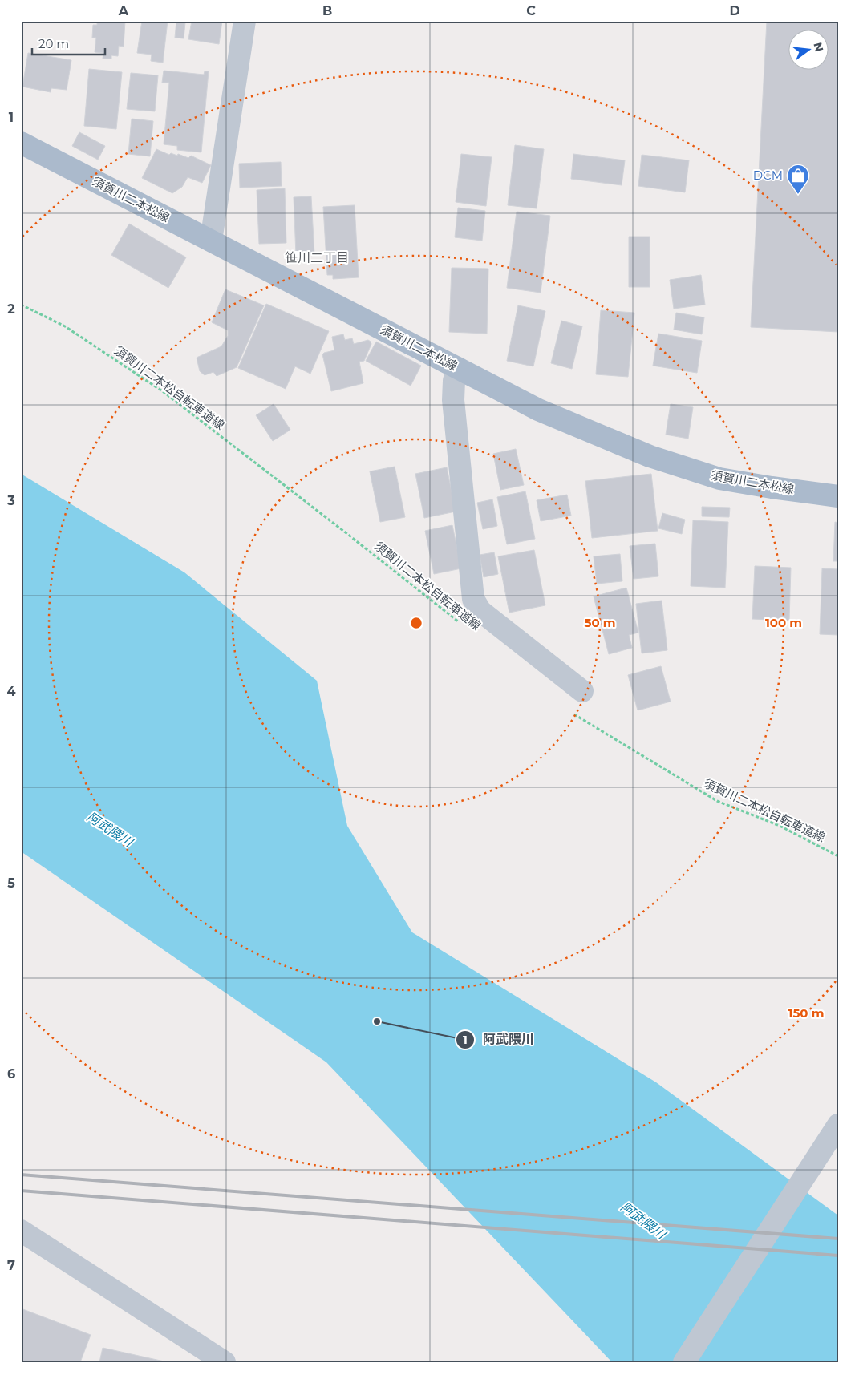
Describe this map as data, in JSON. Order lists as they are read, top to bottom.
{
  "streets": {
    "main road": ["須賀川二本松線"],
    "path": ["須賀川二本松自転車道線"]
  },
  "districts": ["笹川二丁目"],
  "water": ["阿武隈川"],
  "places": {
    "shop": ["DCM"],
    "other": ["阿武隈川"]
  },
  "scale_bar": "20 m",
  "north": "right",
  "grid": {
    "columns": [
      "A",
      "B",
      "C",
      "D"
    ],
    "rows": [
      "1",
      "2",
      "3",
      "4",
      "5",
      "6",
      "7"
    ]
  },
  "rings": ["50 m", "100 m", "150 m"]
}
